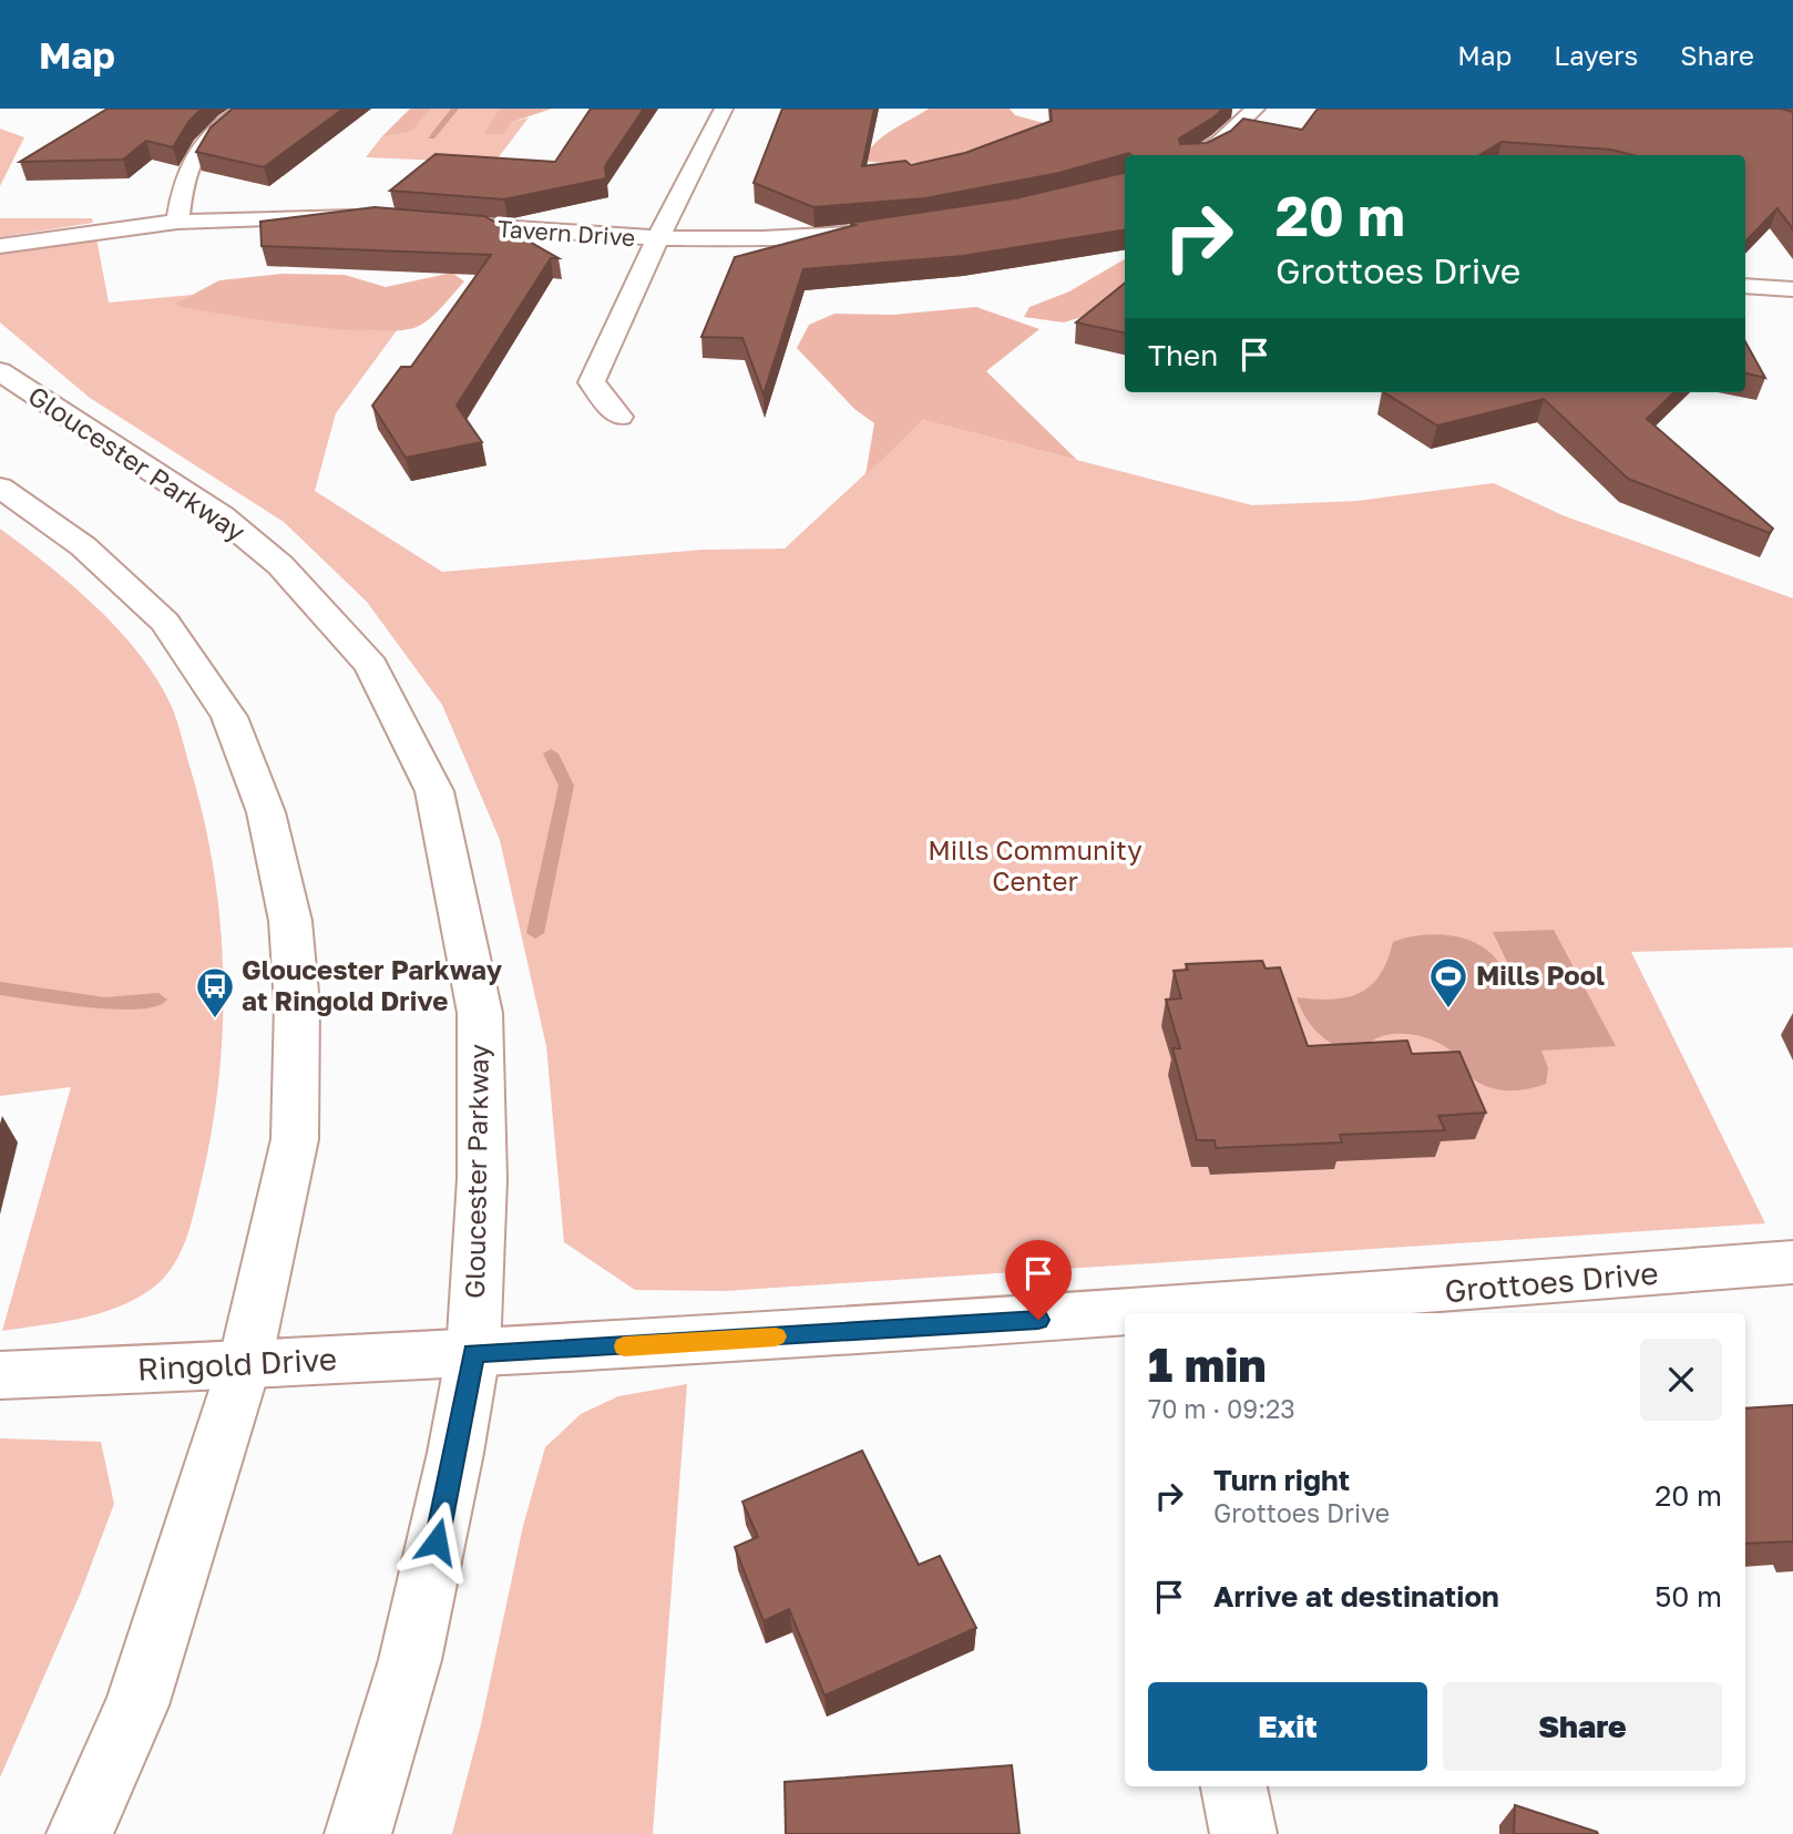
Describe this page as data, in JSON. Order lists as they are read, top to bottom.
{
  "streets": {
    "street": [
      "Tavern Drive",
      "Gloucester Parkway",
      "Grottoes Drive",
      "Ringold Drive"
    ]
  },
  "crossings": [
    ["Gloucester Parkway", "Grottoes Drive"],
    ["Gloucester Parkway", "Ringold Drive"],
    ["Grottoes Drive", "Ringold Drive"]
  ],
  "parks": ["Mills Community Center"],
  "places": {
    "sports": ["Mills Pool"],
    "bus stop": ["Gloucester Parkway at Ringold Drive"]
  },
  "page": {
    "header": "Map",
    "nav": ["Map", "Layers", "Share"],
    "turn": ["20 m", "Grottoes Drive"],
    "then": "Then",
    "heading": ["1 min", "70 m · 09:23"],
    "list": [
      {
        "name": "Turn right",
        "note": "Grottoes Drive",
        "value": "20 m"
      },
      {
        "name": "Arrive at destination",
        "value": "50 m"
      }
    ],
    "buttons": ["Exit", "Share"]
  }
}
